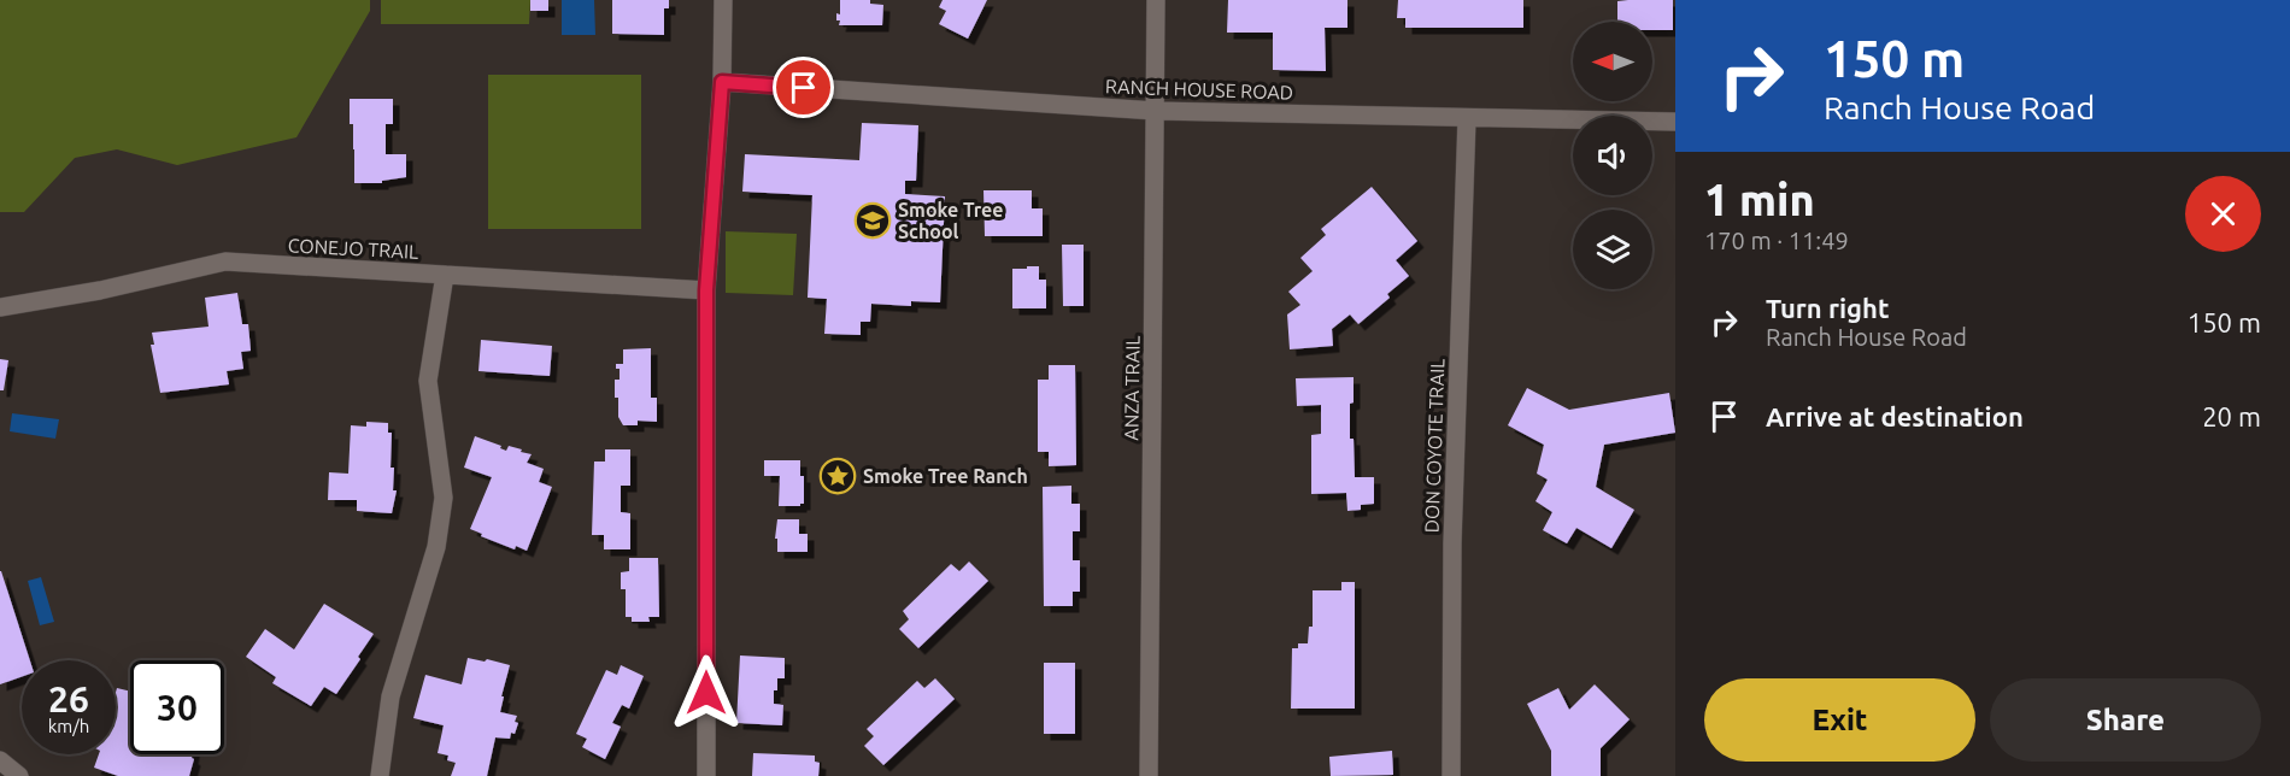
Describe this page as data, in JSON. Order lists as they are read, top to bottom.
{
  "streets": {
    "street": [
      "RANCH HOUSE ROAD",
      "CONEJO TRAIL",
      "ANZA TRAIL",
      "DON COYOTE TRAIL"
    ]
  },
  "crossings": [
    ["RANCH HOUSE ROAD", "ANZA TRAIL"],
    ["RANCH HOUSE ROAD", "DON COYOTE TRAIL"]
  ],
  "places": {
    "school or university": ["Smoke Tree School"],
    "place": ["Smoke Tree Ranch"]
  },
  "north": "left",
  "page": {
    "turn": ["150 m", "Ranch House Road"],
    "heading": ["1 min", "170 m · 11:49"],
    "list": [
      {
        "name": "Turn right",
        "note": "Ranch House Road",
        "value": "150 m"
      },
      {
        "name": "Arrive at destination",
        "value": "20 m"
      }
    ],
    "speed": "26 km/h",
    "limit": "30",
    "buttons": ["Exit", "Share"]
  }
}
